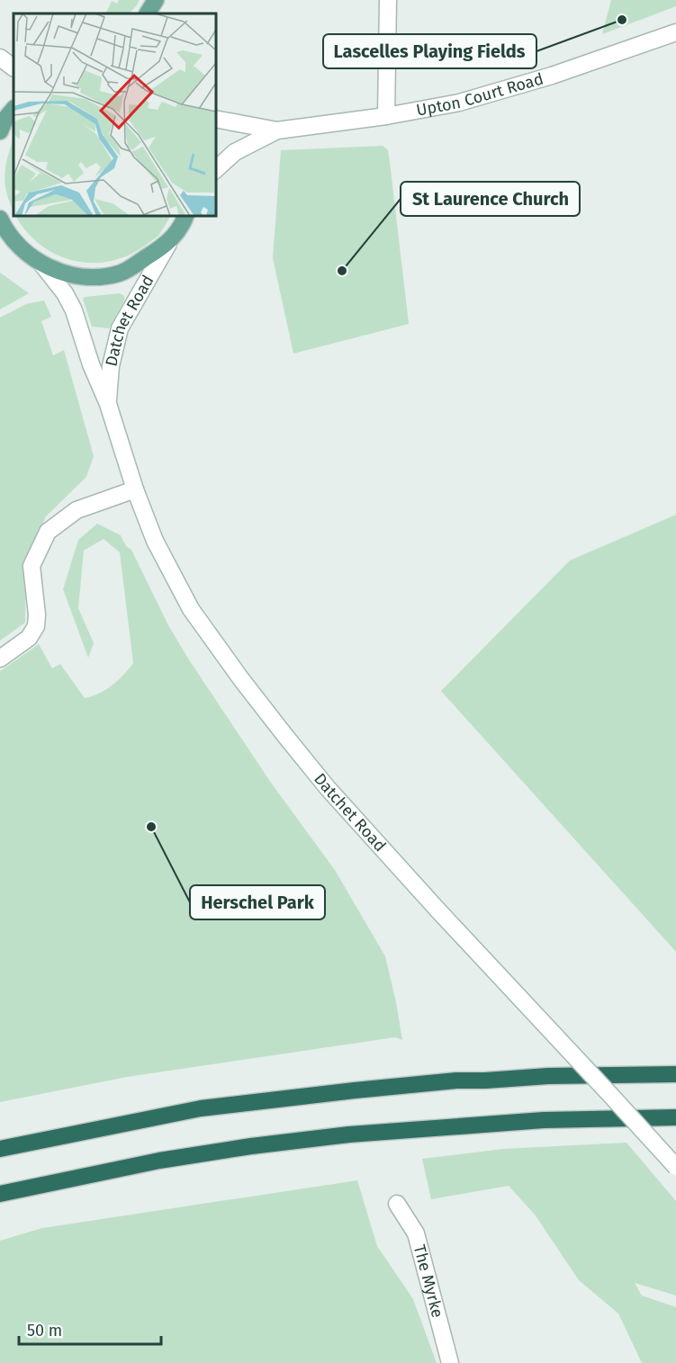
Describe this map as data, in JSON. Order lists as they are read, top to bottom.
{
  "streets": {
    "main road": ["Upton Court Road", "Datchet Road", "The Myrke"]
  },
  "places": ["Lascelles Playing Fields", "St Laurence Church", "Herschel Park"],
  "scale_bar": "50 m"
}
